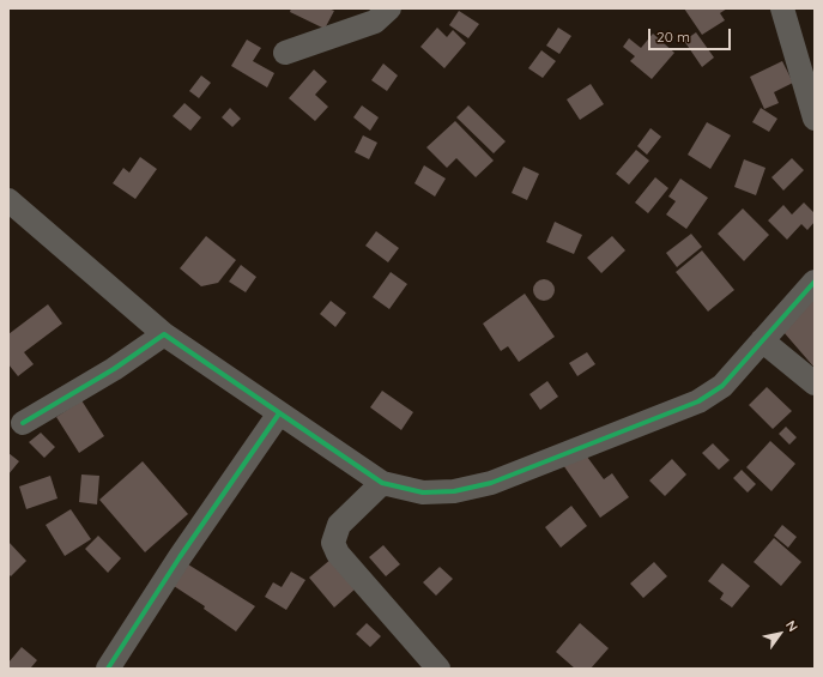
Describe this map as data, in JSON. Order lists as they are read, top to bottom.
{
  "scale_bar": "20 m",
  "north": "top right"
}
